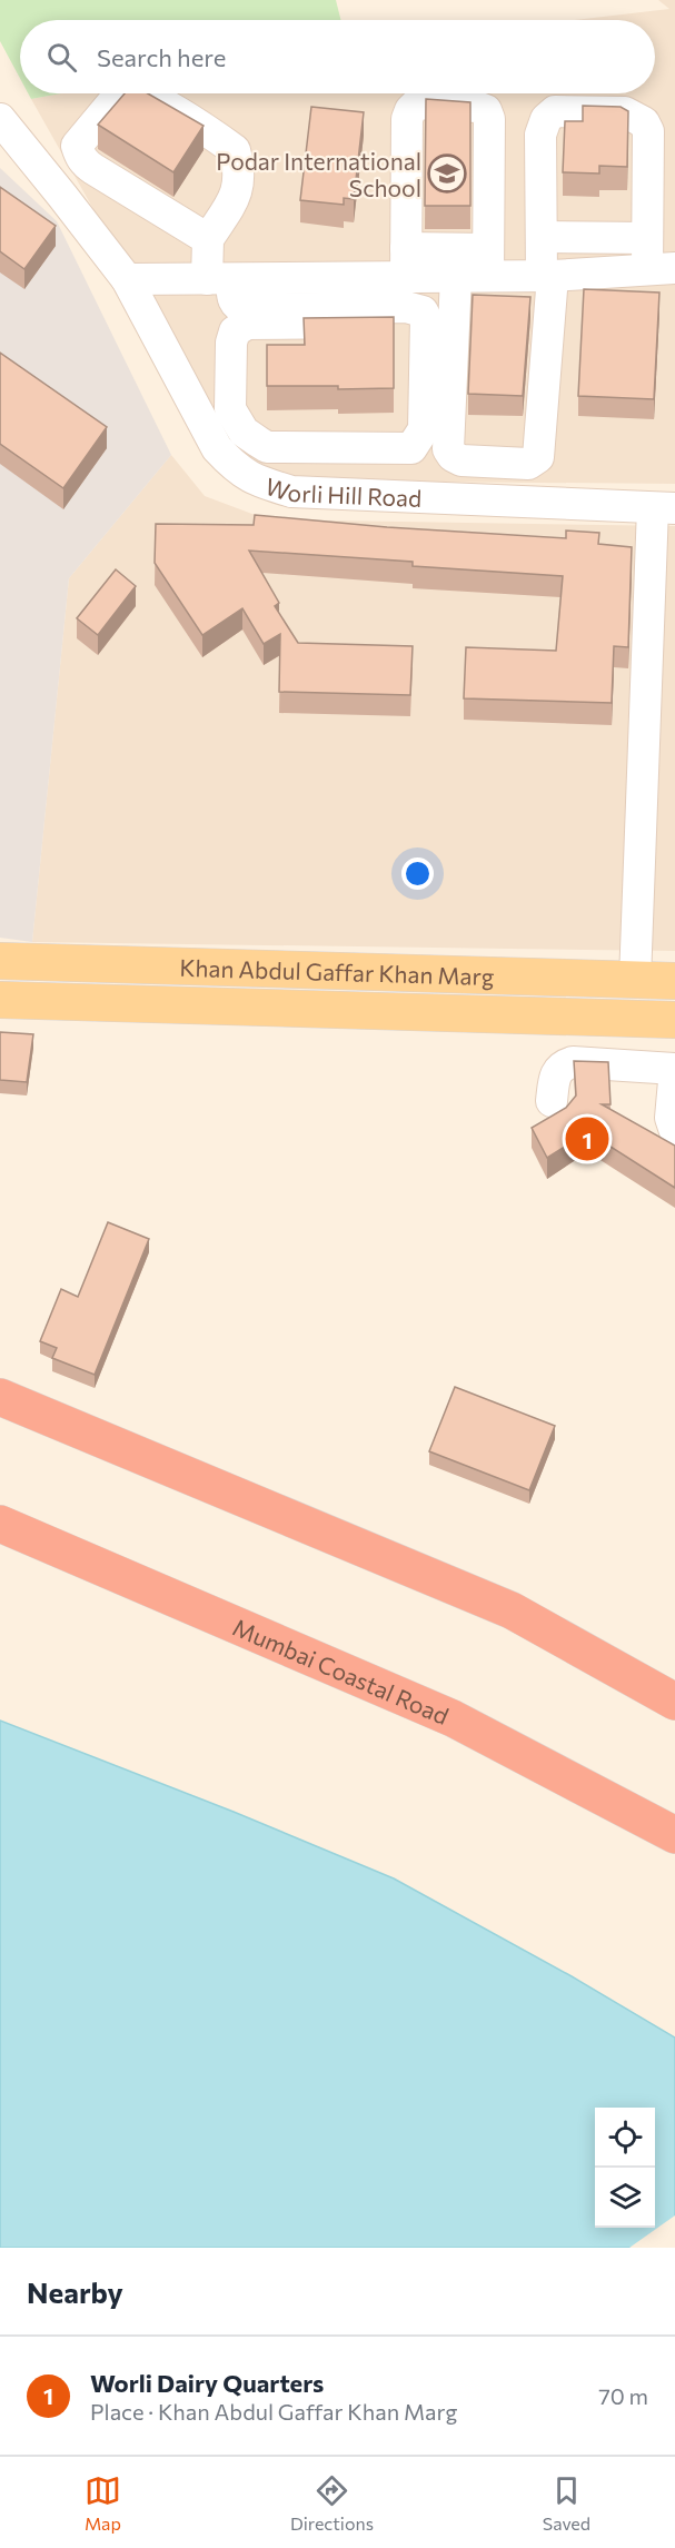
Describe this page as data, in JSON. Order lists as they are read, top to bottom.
{
  "streets": {
    "highway": ["Mumbai Coastal Road"],
    "main road": ["Khan Abdul Gaffar Khan Marg"],
    "street": ["Worli Hill Road"]
  },
  "places": {
    "school or university": ["Podar International School"]
  },
  "page": {
    "search": "Search here",
    "pins": "1",
    "heading": "Nearby",
    "list": [
      {
        "mark": "1",
        "name": "Worli Dairy Quarters",
        "note": "Place · Khan Abdul Gaffar Khan Marg",
        "value": "70 m"
      }
    ],
    "nav": ["Map", "Directions", "Saved"]
  }
}
